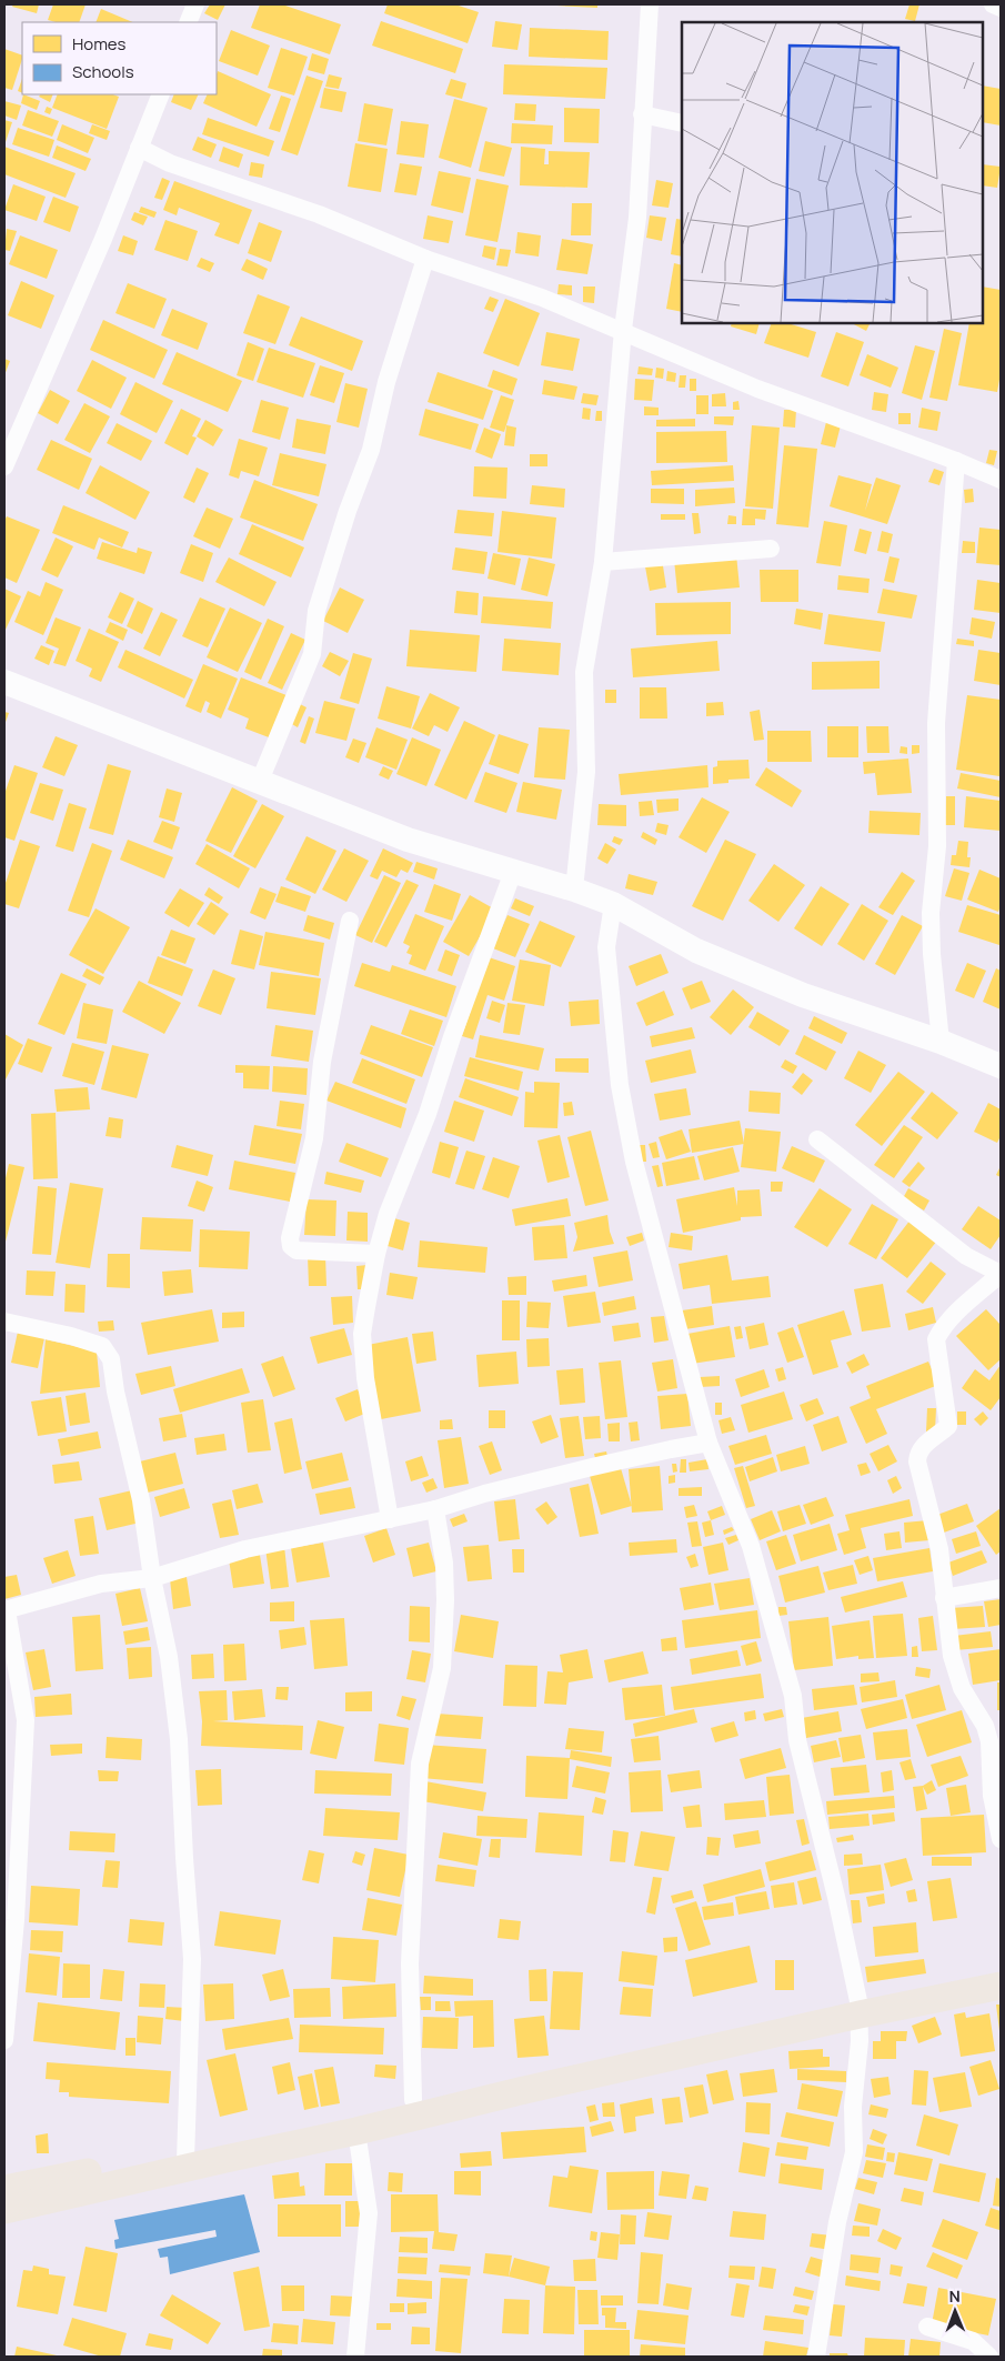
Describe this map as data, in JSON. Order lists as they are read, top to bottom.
{
  "legend": ["Homes", "Schools"],
  "north": "top"
}
